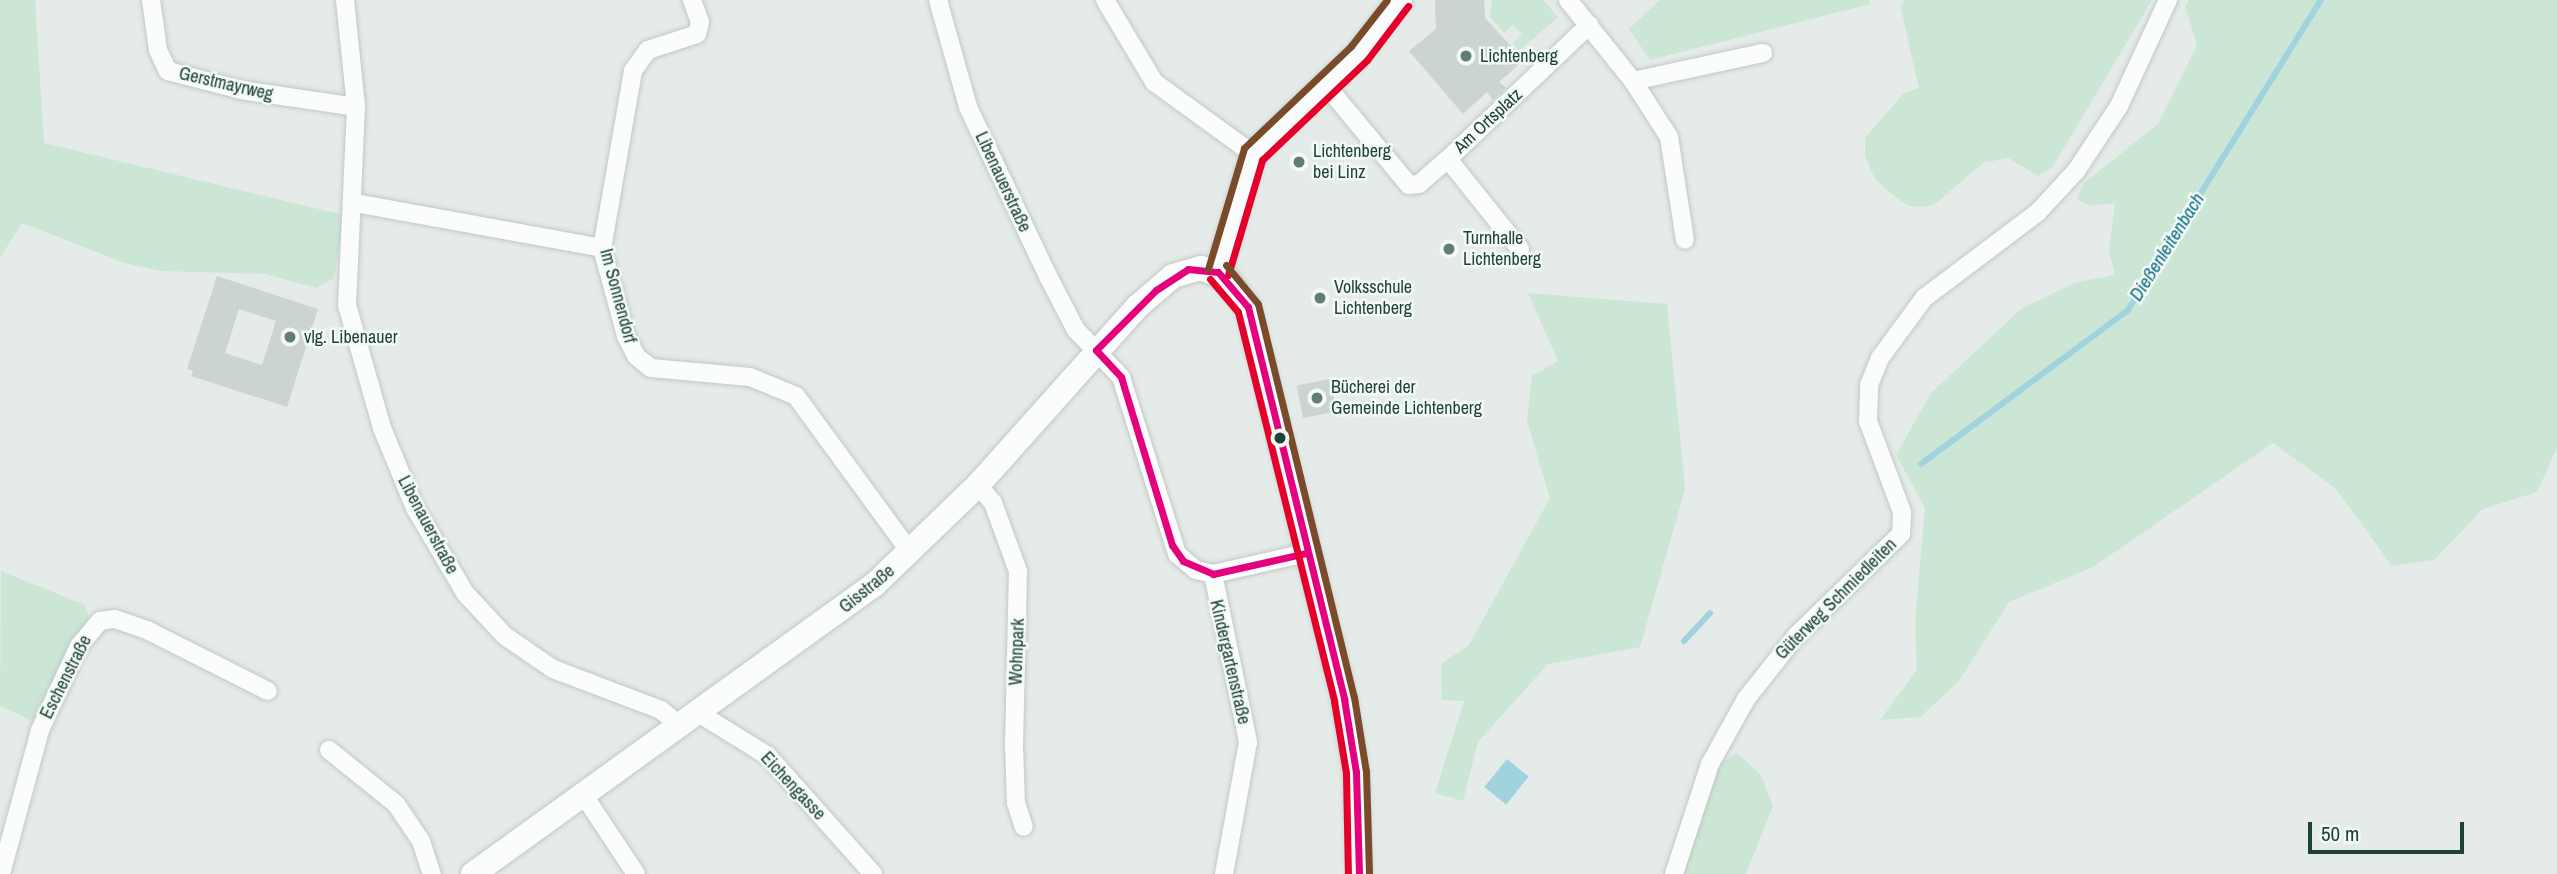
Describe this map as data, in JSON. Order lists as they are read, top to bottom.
{
  "streets": {
    "street": [
      "Gerstmayrweg",
      "Am Ortsplatz",
      "Libenauerstraße",
      "Im Sonnendorf",
      "Gisstraße",
      "Güterweg Schmiedleiten",
      "Wohnpark",
      "Kindergartenstraße",
      "Eschenstraße",
      "Eichengasse"
    ]
  },
  "crossings": [
    ["Gerstmayrweg", "Libenauerstraße"],
    ["Libenauerstraße", "Gisstraße"],
    ["Libenauerstraße", "Eichengasse"],
    ["Im Sonnendorf", "Gisstraße"],
    ["Gisstraße", "Wohnpark"],
    ["Gisstraße", "Eichengasse"]
  ],
  "water": ["Dießenleitenbach"],
  "places": [
    "Lichtenberg",
    "Lichtenberg bei Linz",
    "Turnhalle Lichtenberg",
    "Volksschule Lichtenberg",
    "vlg. Libenauer",
    "Bücherei der Gemeinde Lichtenberg"
  ],
  "scale_bar": "50 m"
}
